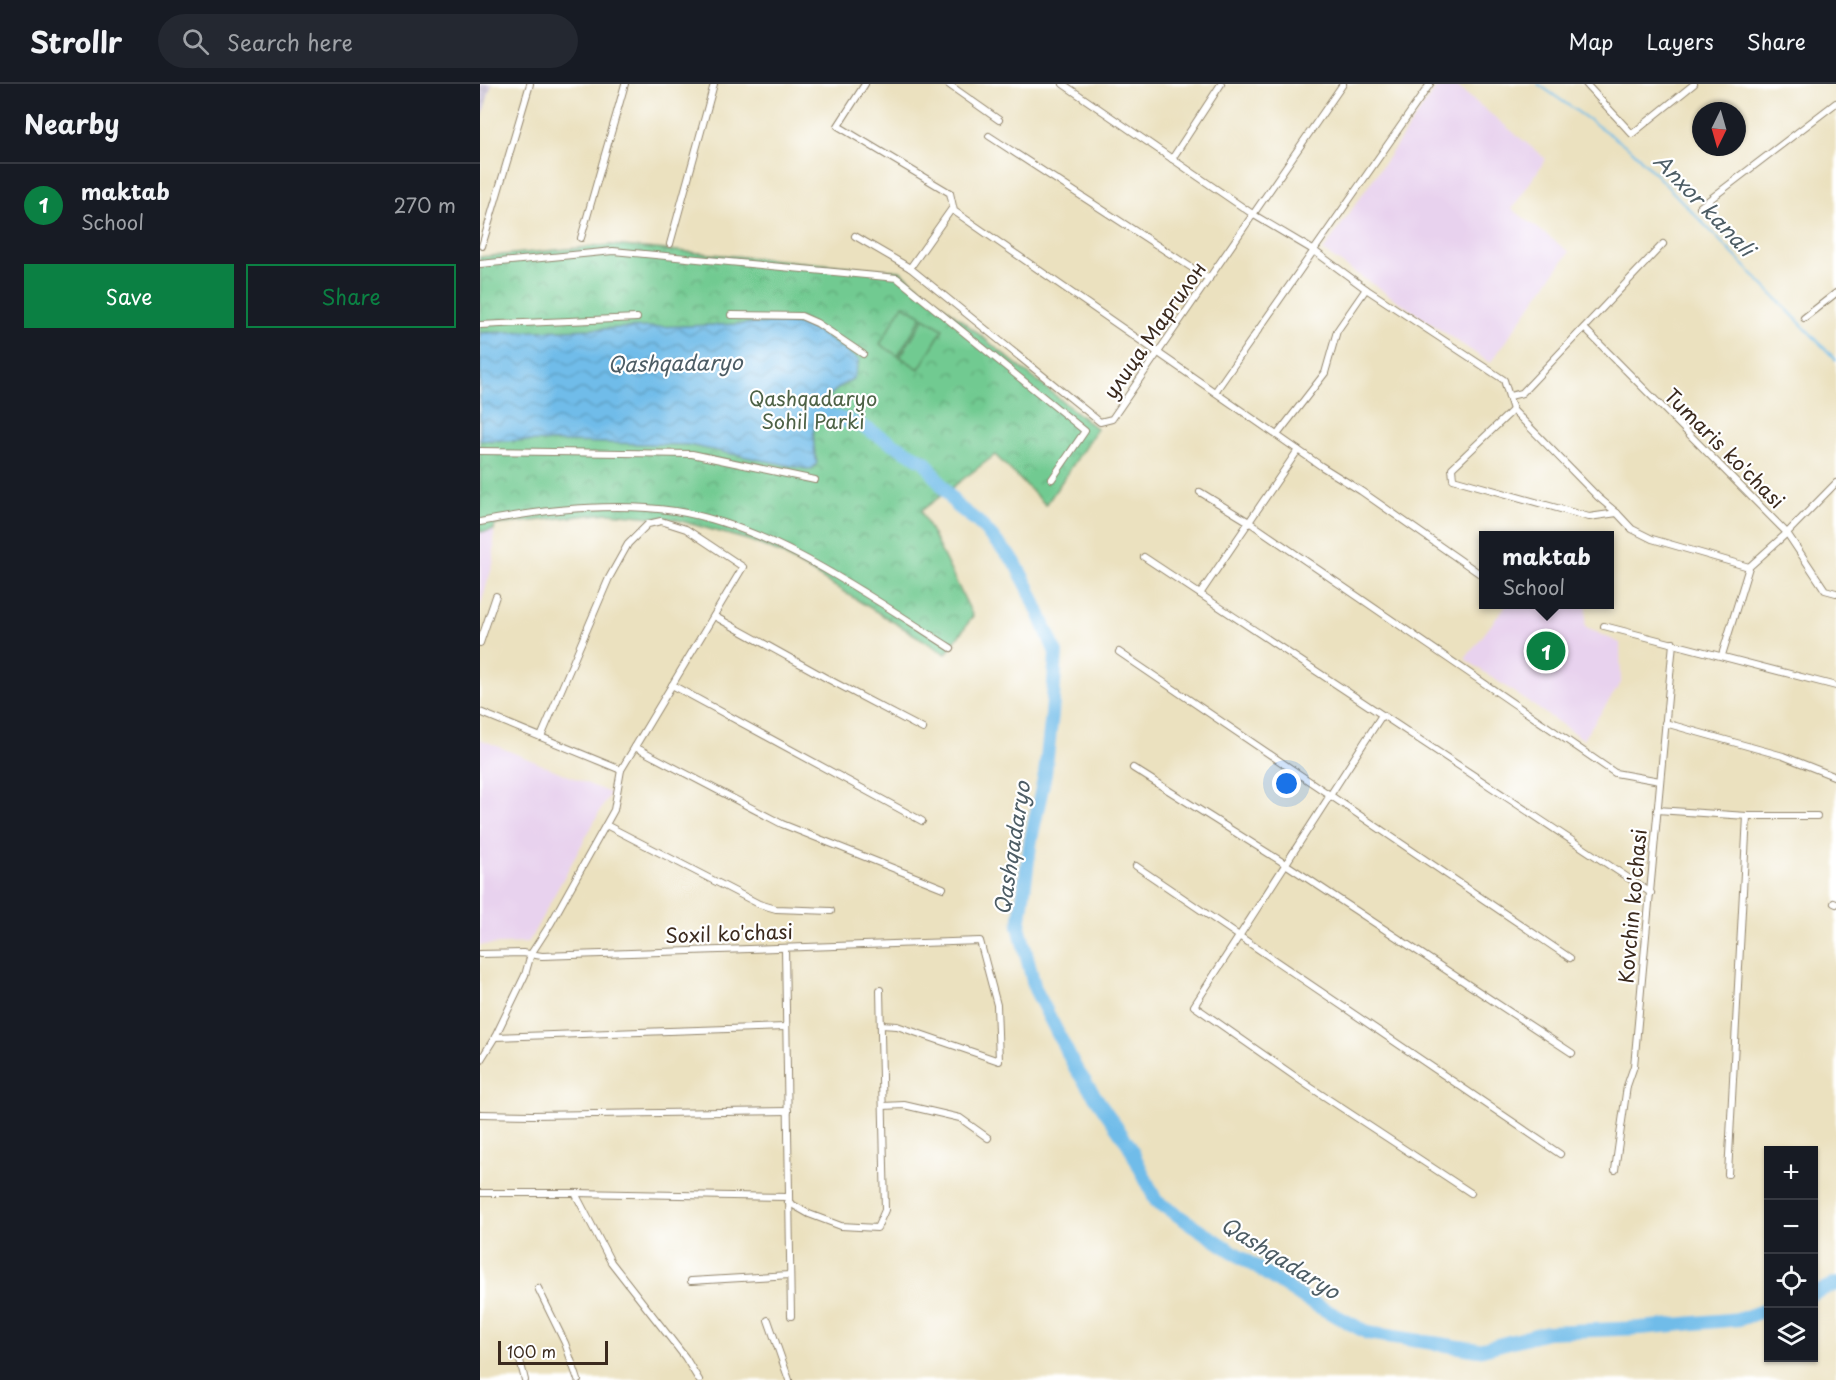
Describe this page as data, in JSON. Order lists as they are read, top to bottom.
{
  "streets": {
    "street": [
      "улица Маргилон",
      "Tumaris ko'chasi",
      "Kovchin ko'chasi",
      "Soxil ko'chasi"
    ]
  },
  "water": ["Anxor kanali", "Qashqadaryo"],
  "parks": ["Qashqadaryo Sohil Parki"],
  "scale_bar": "100 m",
  "north": "bottom",
  "page": {
    "header": "Strollr",
    "search": "Search here",
    "nav": ["Map", "Layers", "Share"],
    "heading": "Nearby",
    "list": [
      {
        "mark": "1",
        "name": "maktab",
        "note": "School",
        "value": "270 m"
      }
    ],
    "buttons": ["Save", "Share"],
    "popup": ["maktab", "School"],
    "pins": "1",
    "map_buttons": ["+", "−"],
    "scale": "100 m"
  }
}
